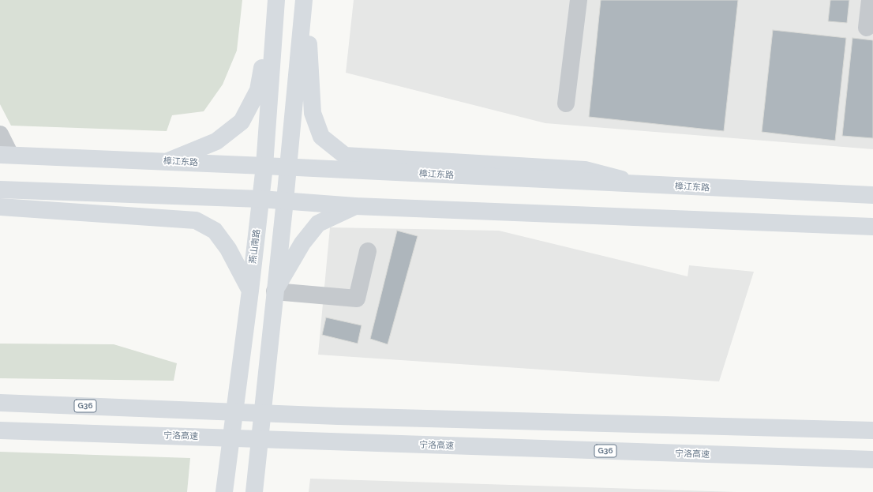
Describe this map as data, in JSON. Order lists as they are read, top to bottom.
{
  "streets": {
    "main road": [
      "樟江东路",
      "燕山南路",
      "G36",
      "宁洛高速"
    ]
  },
  "crossings": [
    ["樟江东路", "燕山南路"]
  ]
}
